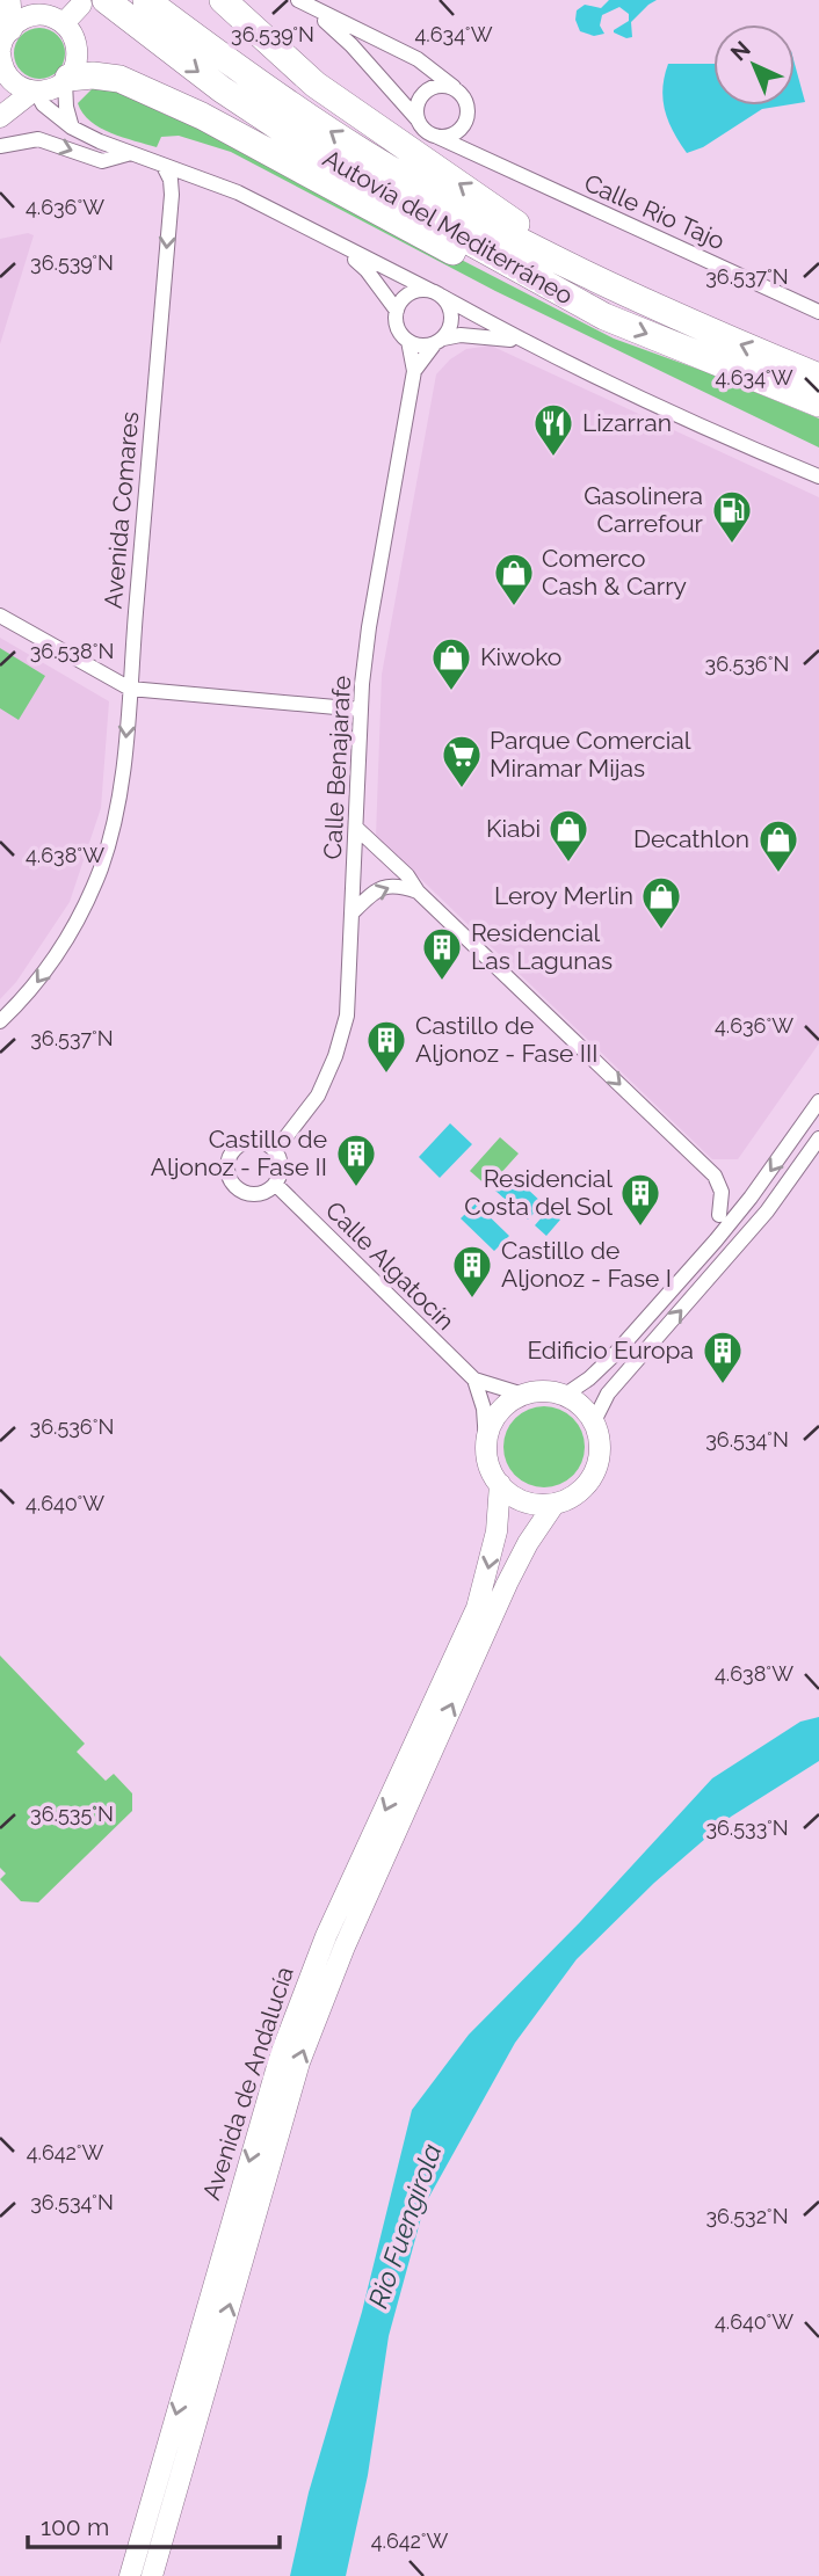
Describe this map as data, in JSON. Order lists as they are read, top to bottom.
{
  "streets": {
    "highway": ["Autovía del Mediterráneo"],
    "street": [
      "Calle Rio Tajo",
      "Avenida Comares",
      "Calle Benajarafe",
      "Calle Algatocín",
      "Avenida de Andalucía"
    ]
  },
  "crossings": [
    ["Calle Benajarafe", "Calle Algatocín"]
  ],
  "one_way": ["Avenida Comares"],
  "water": ["Rio Fuengirola"],
  "places": {
    "restaurant": ["Lizarran"],
    "fuel station": ["Gasolinera Carrefour"],
    "shop": [
      "Comerco Cash & Carry",
      "Kiwoko",
      "Kiabi",
      "Decathlon",
      "Leroy Merlin"
    ],
    "supermarket": ["Parque Comercial Miramar Mijas"],
    "building": [
      "Residencial Las Lagunas",
      "Castillo de Aljonoz - Fase III",
      "Castillo de Aljonoz - Fase II",
      "Residencial Costa del Sol",
      "Castillo de Aljonoz - Fase I",
      "Edificio Europa"
    ]
  },
  "scale_bar": "100 m",
  "north": "top left",
  "coordinates": [
    "36.539°N",
    "4.634°W",
    "4.636°W",
    "36.537°N",
    "36.538°N",
    "36.536°N",
    "4.638°W",
    "36.534°N",
    "4.640°W",
    "36.535°N",
    "36.533°N",
    "4.642°W",
    "36.532°N"
  ]
}
